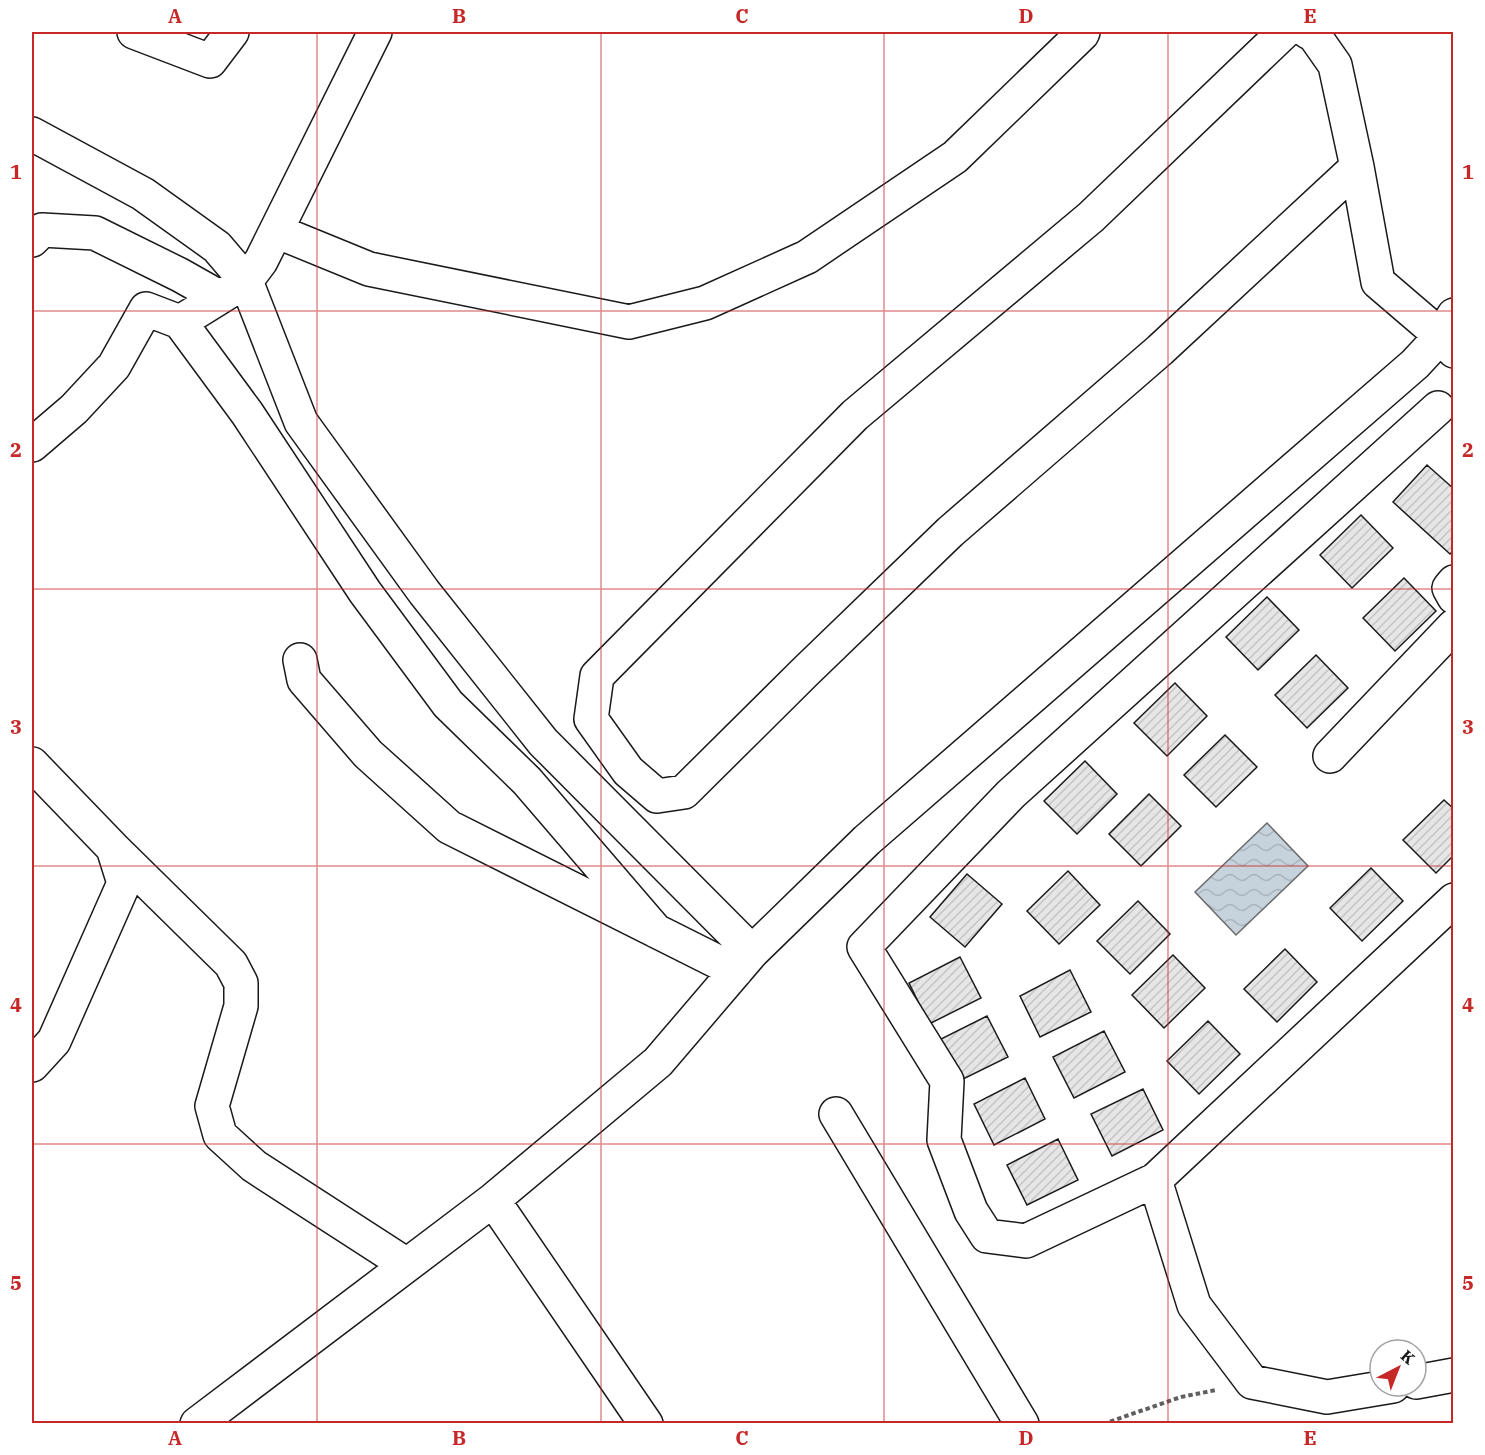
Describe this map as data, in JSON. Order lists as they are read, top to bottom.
{
  "north": "top right",
  "grid": {
    "columns": [
      "A",
      "B",
      "C",
      "D",
      "E"
    ],
    "rows": [
      "1",
      "2",
      "3",
      "4",
      "5"
    ]
  }
}
